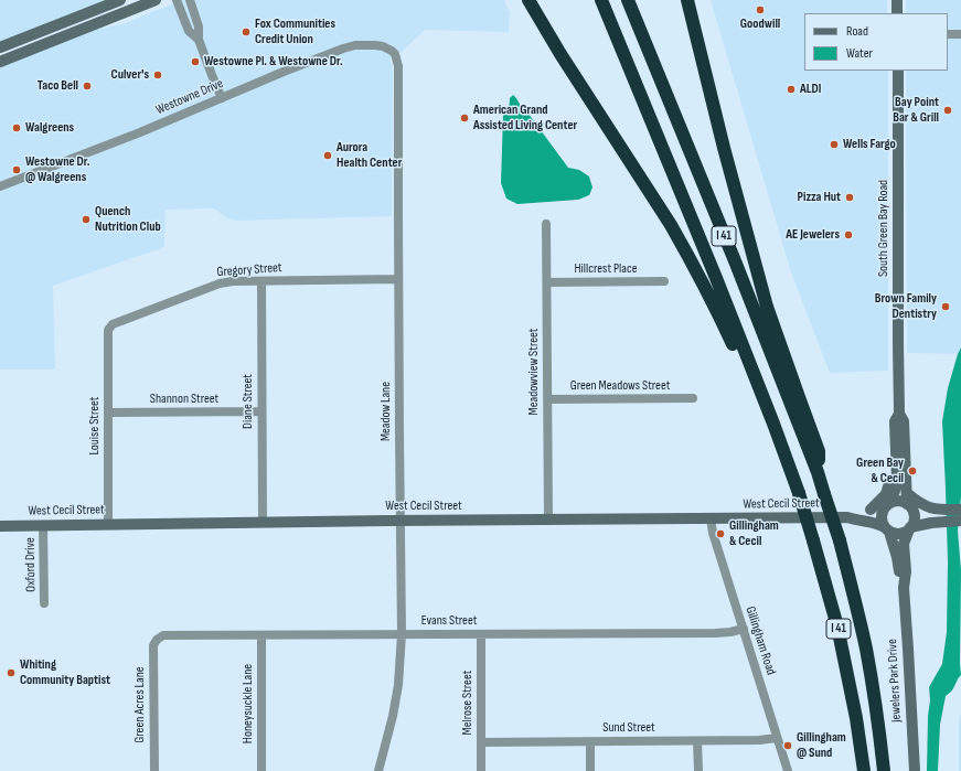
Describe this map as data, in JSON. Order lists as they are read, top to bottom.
{
  "streets": {
    "highway": ["I 41"],
    "main road": ["South Green Bay Road", "West Cecil Street", "Jewelers Park Drive"],
    "street": [
      "Westowne Drive",
      "Hillcrest Place",
      "Gregory Street",
      "Meadowview Street",
      "Green Meadows Street",
      "Shannon Street",
      "Diane Street",
      "Meadow Lane",
      "Louise Street",
      "Oxford Drive",
      "Evans Street",
      "Gillingham Road",
      "Melrose Street",
      "Honeysuckle Lane",
      "Green Acres Lane",
      "Sund Street"
    ]
  },
  "crossings": [
    ["Westowne Drive", "Meadow Lane"],
    ["South Green Bay Road", "West Cecil Street"],
    ["South Green Bay Road", "Jewelers Park Drive"],
    ["Hillcrest Place", "Meadowview Street"],
    ["Gregory Street", "Diane Street"],
    ["Gregory Street", "Meadow Lane"],
    ["Gregory Street", "Louise Street"],
    ["Meadowview Street", "Green Meadows Street"],
    ["Meadowview Street", "West Cecil Street"],
    ["Shannon Street", "Diane Street"],
    ["Shannon Street", "Louise Street"],
    ["Diane Street", "West Cecil Street"],
    ["Meadow Lane", "West Cecil Street"],
    ["Meadow Lane", "Evans Street"],
    ["Louise Street", "West Cecil Street"],
    ["West Cecil Street", "Oxford Drive"],
    ["West Cecil Street", "Gillingham Road"],
    ["West Cecil Street", "Jewelers Park Drive"],
    ["Evans Street", "Gillingham Road"],
    ["Evans Street", "Melrose Street"],
    ["Evans Street", "Honeysuckle Lane"],
    ["Evans Street", "Green Acres Lane"],
    ["Gillingham Road", "Sund Street"],
    ["Melrose Street", "Sund Street"]
  ],
  "places": [
    "Goodwill",
    "Fox Communities Credit Union",
    "Westowne Pl. & Westowne Dr.",
    "Culver's",
    "Taco Bell",
    "ALDI",
    "Bay Point Bar & Grill",
    "American Grand Assisted Living Center",
    "Walgreens",
    "Wells Fargo",
    "Aurora Health Center",
    "Westowne Dr. @ Walgreens",
    "Pizza Hut",
    "Quench Nutrition Club",
    "AE Jewelers",
    "Brown Family Dentistry",
    "Green Bay & Cecil",
    "Gillingham & Cecil",
    "Whiting Community Baptist",
    "Gillingham @ Sund"
  ],
  "legend": ["Road", "Water"]
}
